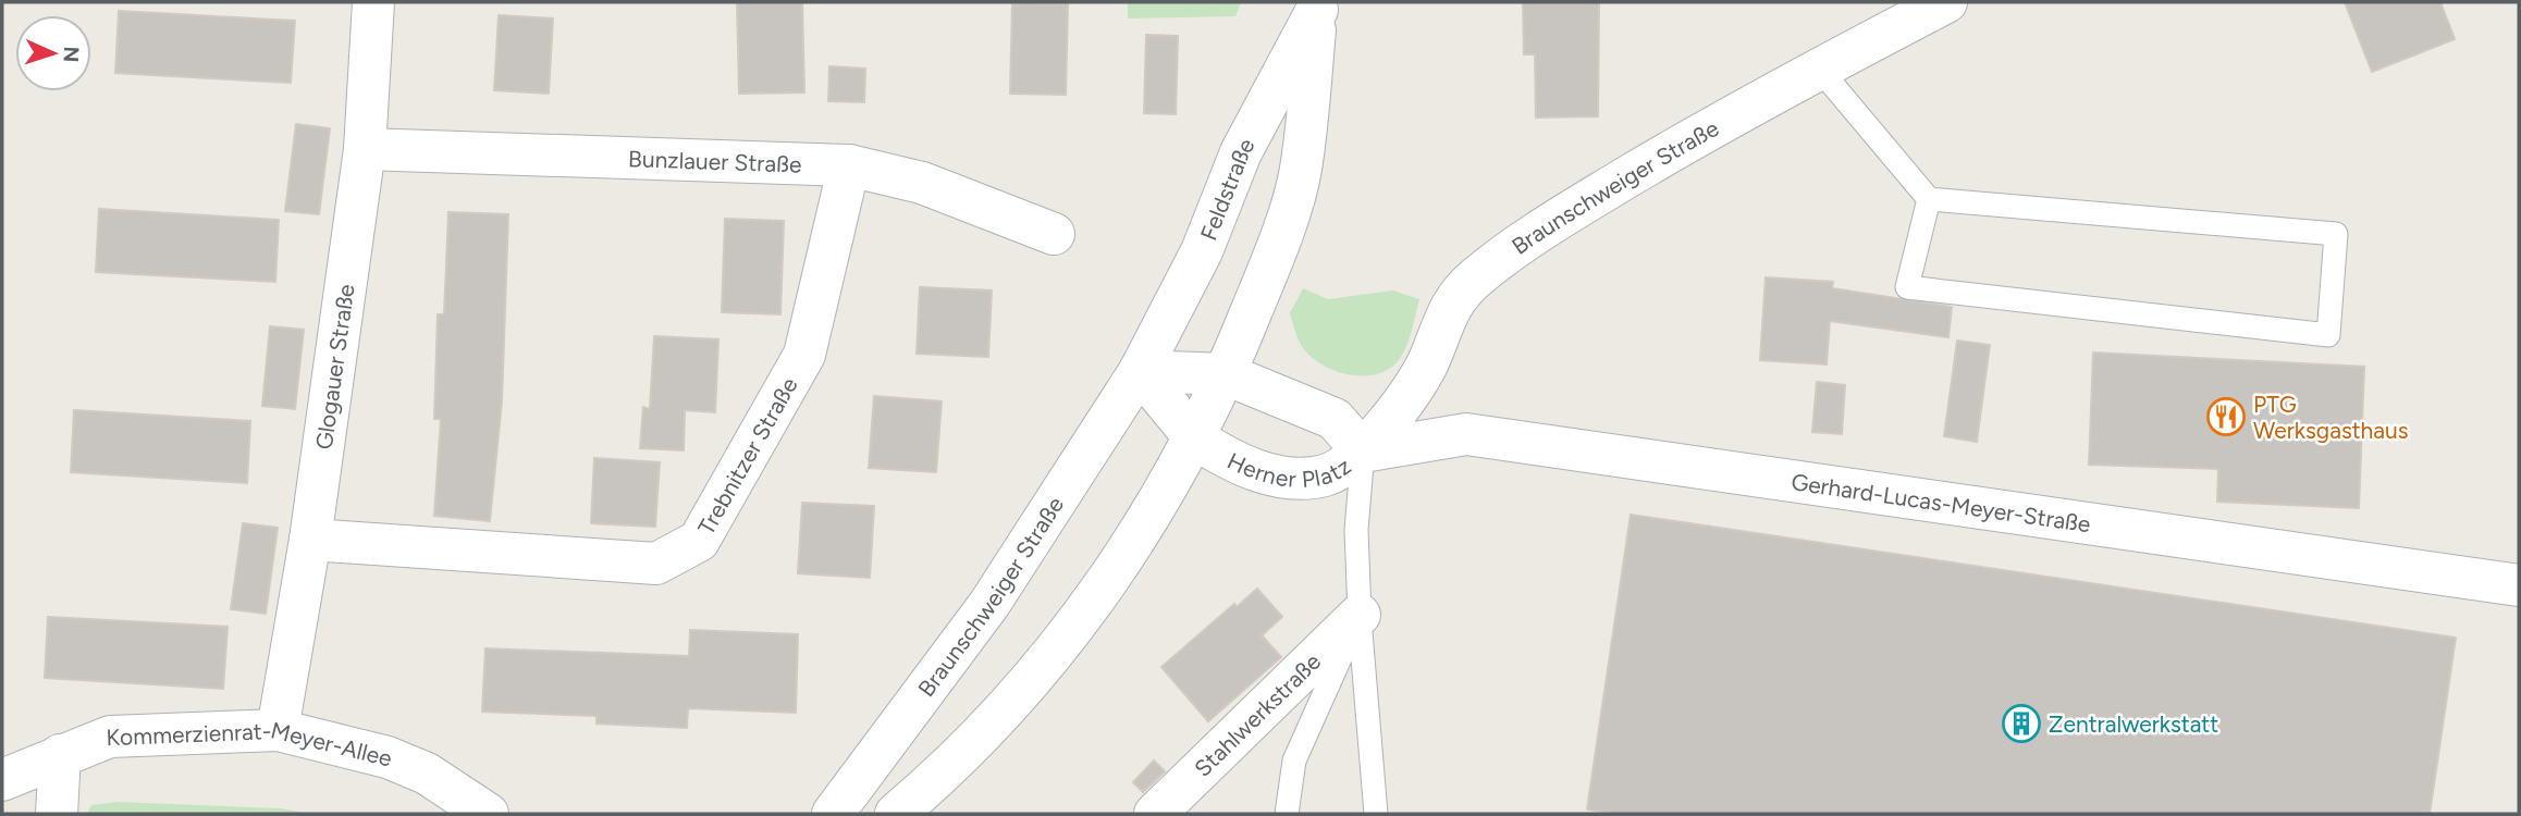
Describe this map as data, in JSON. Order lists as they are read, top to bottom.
{
  "streets": {
    "street": [
      "Bunzlauer Straße",
      "Braunschweiger Straße",
      "Feldstraße",
      "Glogauer Straße",
      "Herner Platz",
      "Trebnitzer Straße",
      "Gerhard-Lucas-Meyer-Straße",
      "Stahlwerkstraße",
      "Kommerzienrat-Meyer-Allee"
    ]
  },
  "crossings": [
    ["Bunzlauer Straße", "Glogauer Straße"],
    ["Bunzlauer Straße", "Trebnitzer Straße"],
    ["Braunschweiger Straße", "Feldstraße"],
    ["Braunschweiger Straße", "Herner Platz"],
    ["Braunschweiger Straße", "Gerhard-Lucas-Meyer-Straße"],
    ["Feldstraße", "Herner Platz"],
    ["Glogauer Straße", "Trebnitzer Straße"],
    ["Glogauer Straße", "Kommerzienrat-Meyer-Allee"],
    ["Herner Platz", "Gerhard-Lucas-Meyer-Straße"]
  ],
  "places": {
    "restaurant": ["PTG Werksgasthaus"],
    "building": ["Zentralwerkstatt"]
  },
  "north": "right"
}
